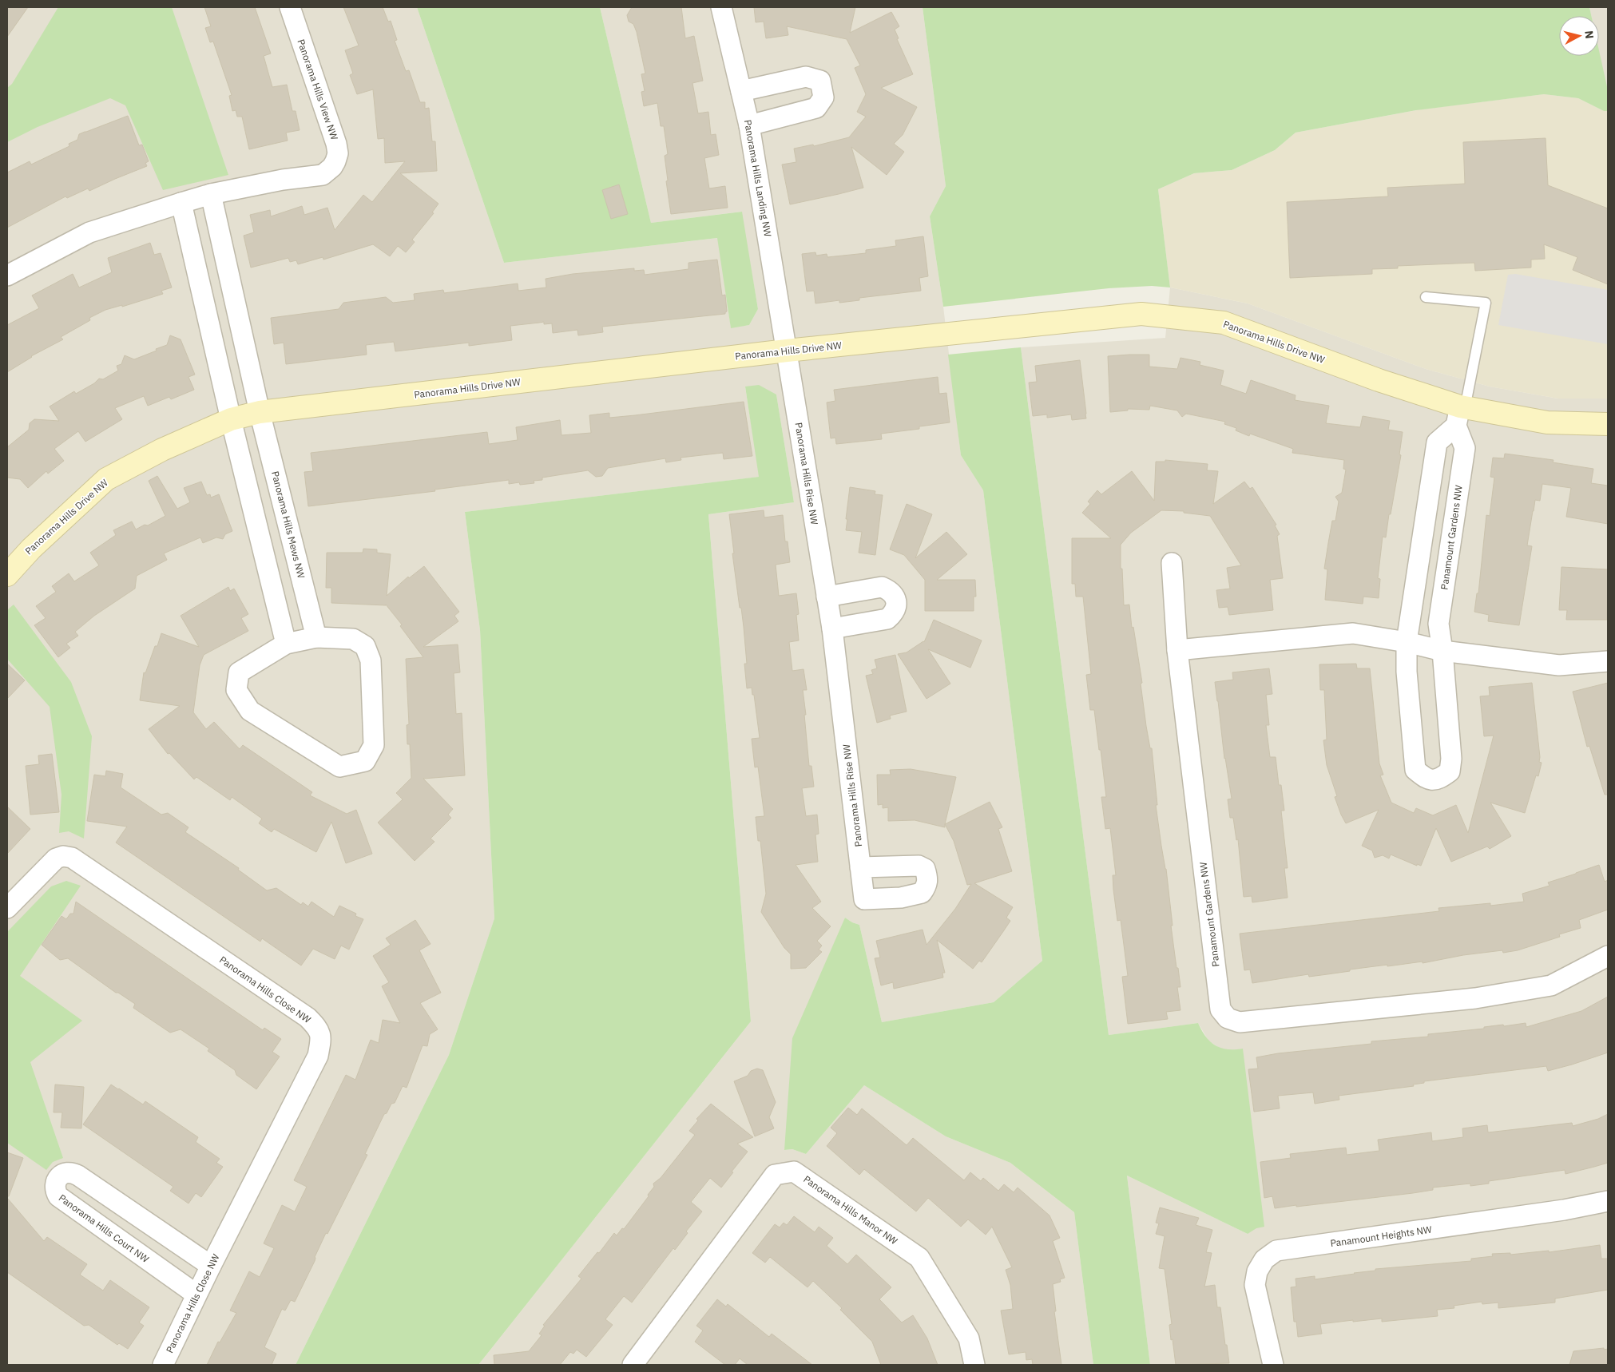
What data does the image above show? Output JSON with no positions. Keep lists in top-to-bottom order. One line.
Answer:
{"streets":{"street":["Panorama Hills View NW","Panorama Hills Landing NW","Panorama Hills Drive NW","Panorama Hills Rise NW","Panorama Hills Mews NW","Panamount Gardens NW","Panorama Hills Close NW","Panorama Hills Manor NW","Panorama Hills Court NW","Panamount Heights NW"]},"crossings":[["Panorama Hills Landing NW","Panorama Hills Drive NW"],["Panorama Hills Landing NW","Panorama Hills Rise NW"],["Panorama Hills Drive NW","Panorama Hills Rise NW"],["Panorama Hills Drive NW","Panorama Hills Mews NW"],["Panorama Hills Drive NW","Panamount Gardens NW"],["Panorama Hills Close NW","Panorama Hills Court NW"]],"north":"right"}
